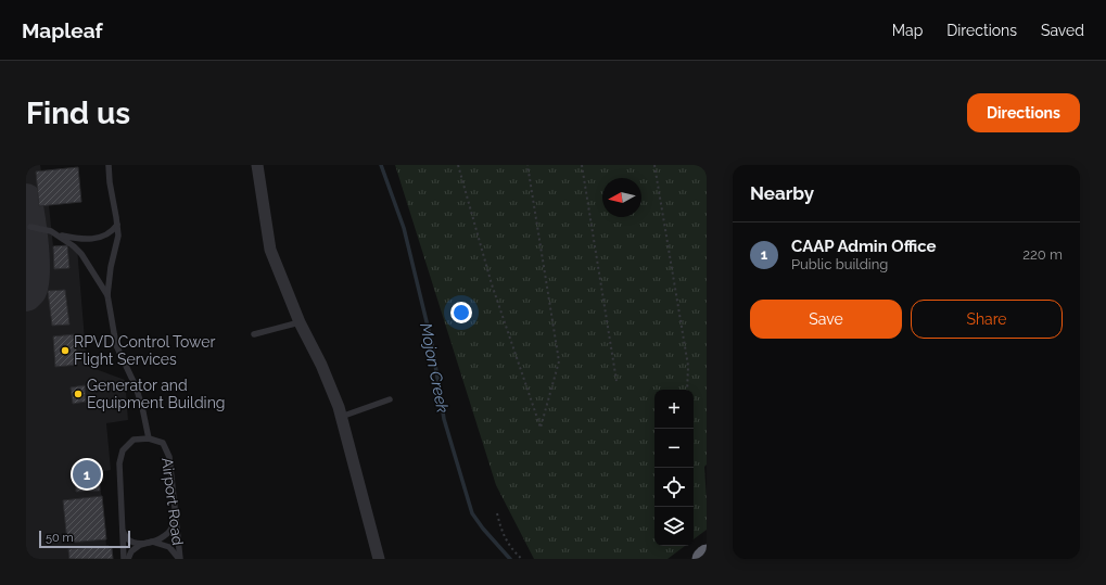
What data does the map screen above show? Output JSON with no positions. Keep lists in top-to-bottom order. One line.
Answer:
{"streets":{"lane":["Airport Road"]},"water":["Mojon Creek"],"places":["RPVD Control Tower Flight Services","Generator and Equipment Building"],"scale_bar":"50 m","north":"left","page":{"header":"Mapleaf","nav":["Map","Directions","Saved"],"buttons":["Directions",["Save","Share"]],"title":"Find us","heading":"Nearby","list":[{"mark":"1","name":"CAAP Admin Office","note":"Public building","value":"220 m"}],"map_buttons":["+","−"],"pins":"1","scale":"50 m"}}
